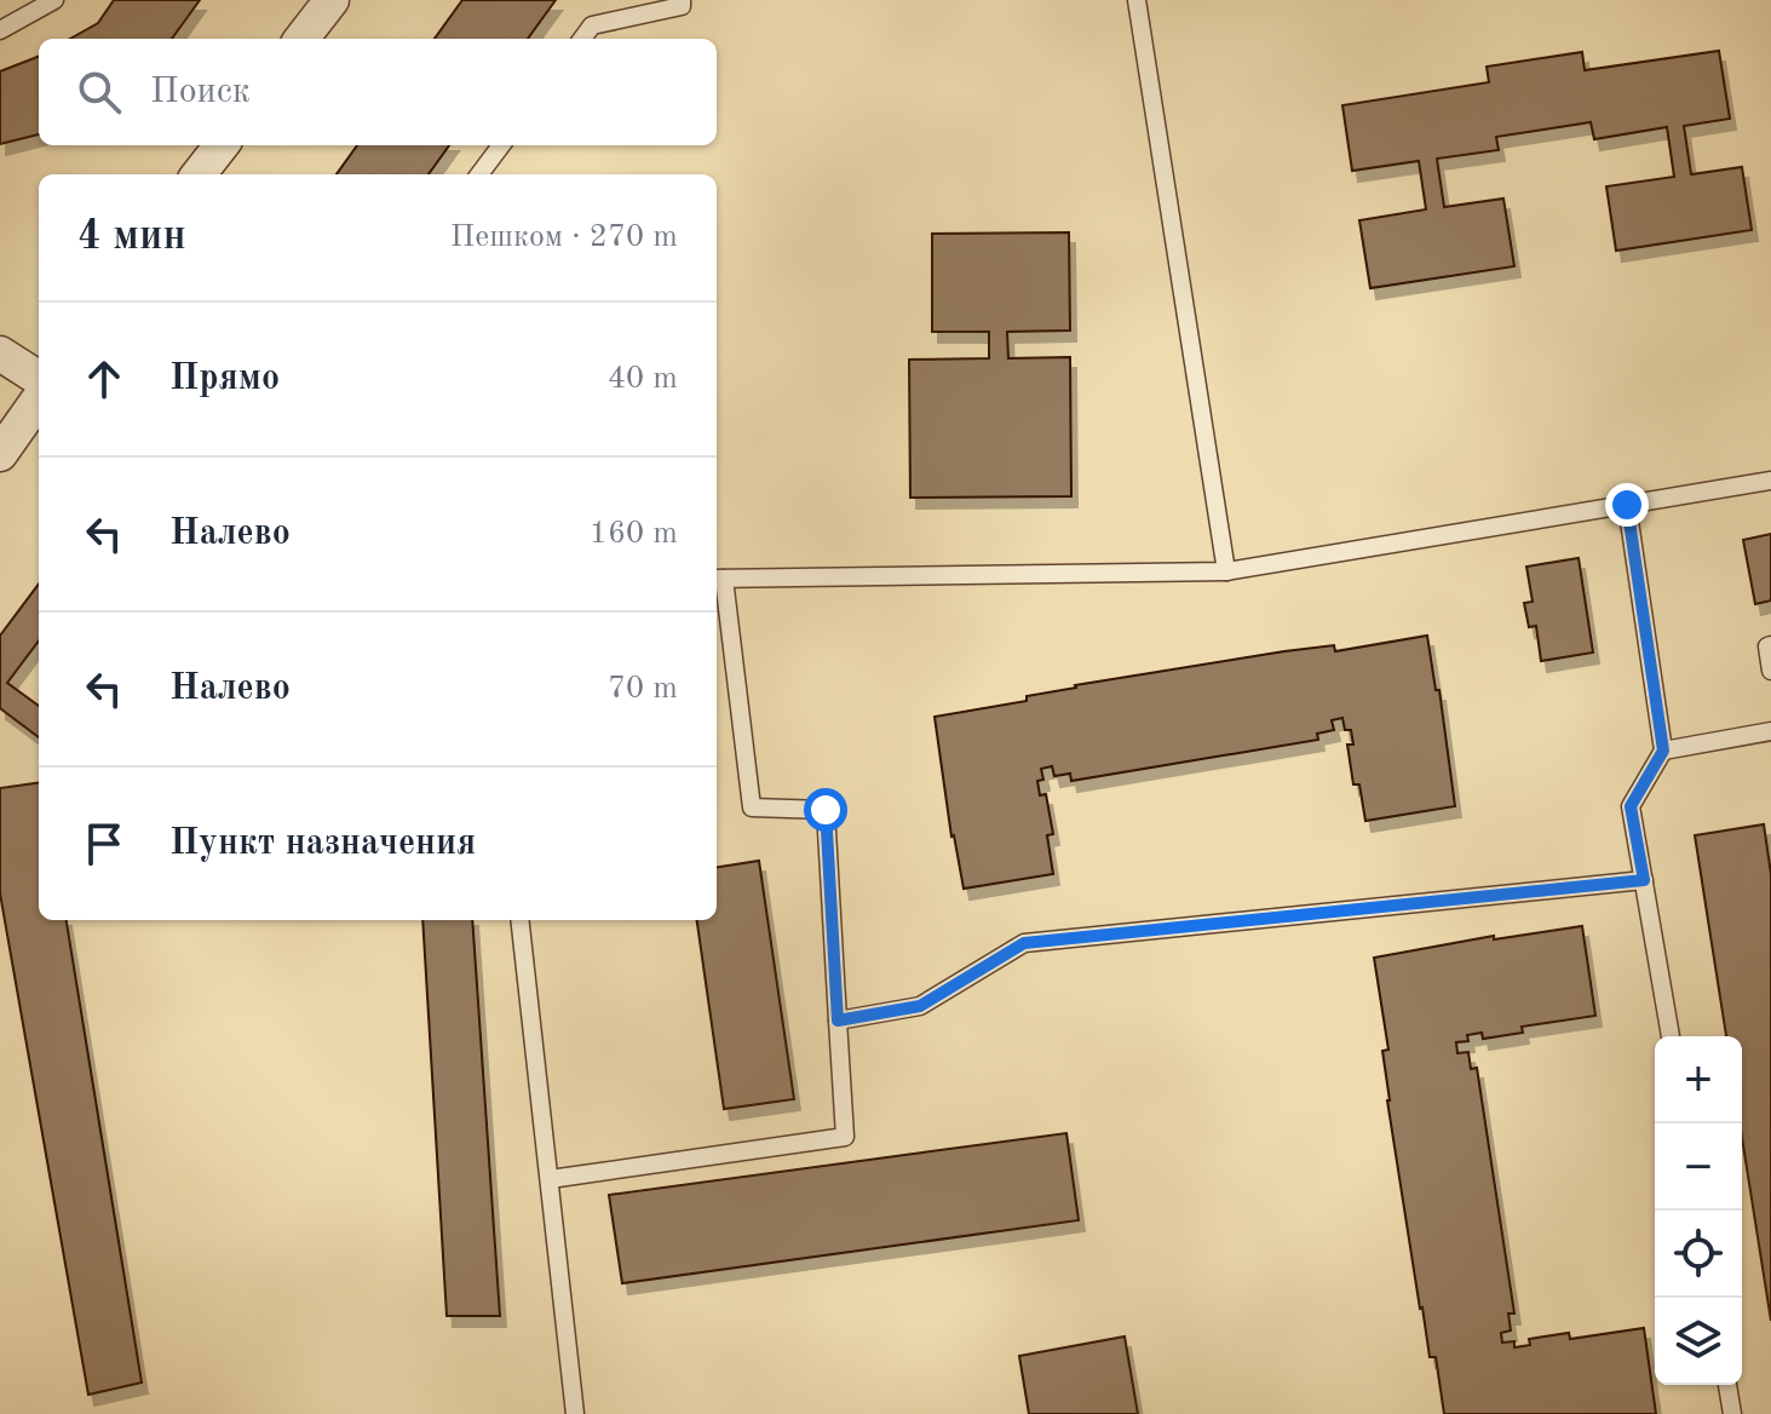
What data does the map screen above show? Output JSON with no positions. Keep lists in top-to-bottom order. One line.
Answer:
{"page":{"search":"Поиск","heading":["4 мин","Пешком · 270 m"],"list":[["Прямо","40 m"],["Налево","160 m"],["Налево","70 m"],"Пункт назначения"],"map_buttons":["+","−"]}}
